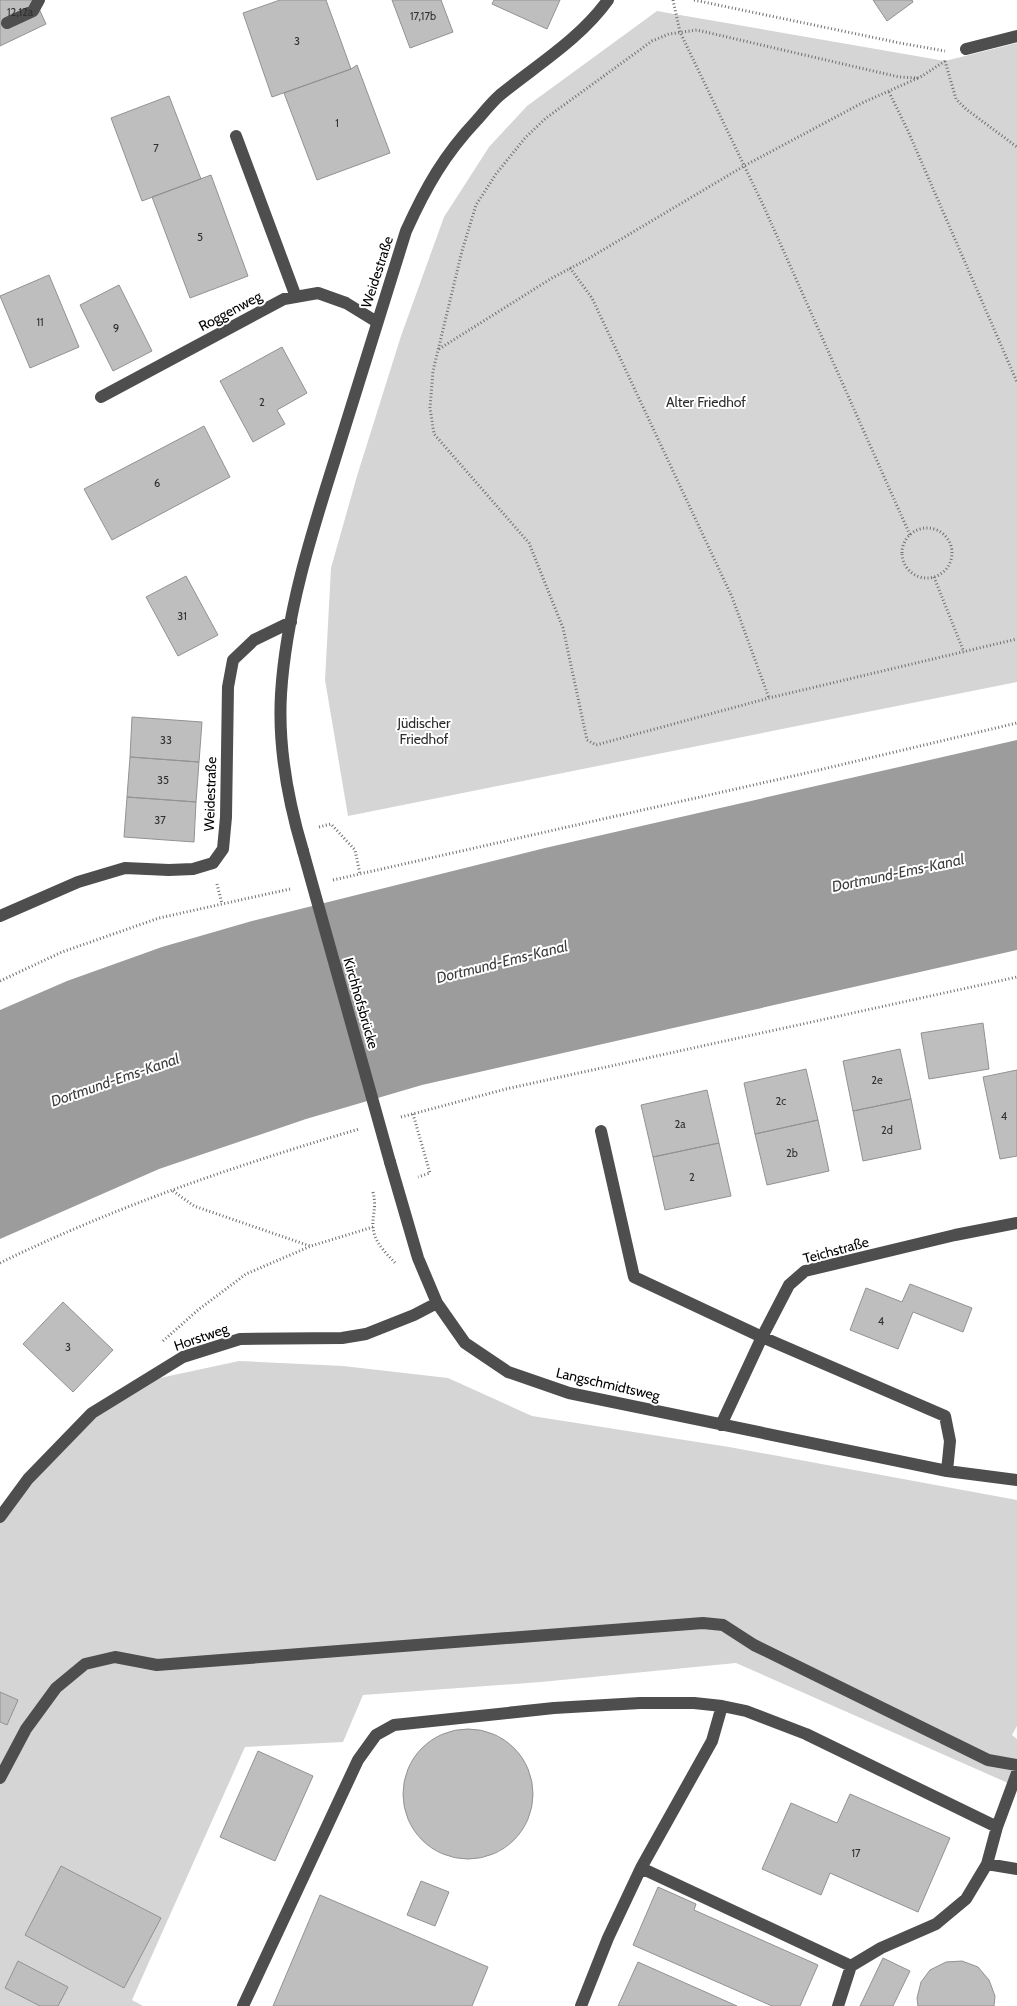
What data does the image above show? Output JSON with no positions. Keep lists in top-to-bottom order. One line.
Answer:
{"streets":{"street":["Weidestraße","Roggenweg","Kirchhofsbrücke","Teichstraße","Horstweg","Langschmidtsweg"]},"crossings":[["Weidestraße","Roggenweg"],["Weidestraße","Kirchhofsbrücke"],["Kirchhofsbrücke","Langschmidtsweg"],["Teichstraße","Langschmidtsweg"],["Horstweg","Langschmidtsweg"]],"water":["Dortmund-Ems-Kanal"],"parks":["Alter Friedhof","Jüdischer Friedhof"],"house_numbers":["12,12a","17,17b","3","1","7","5","11","9","2","6","31","33","35","37","2e","2c","4","2a","2d","2b","2","4","3","17"]}
